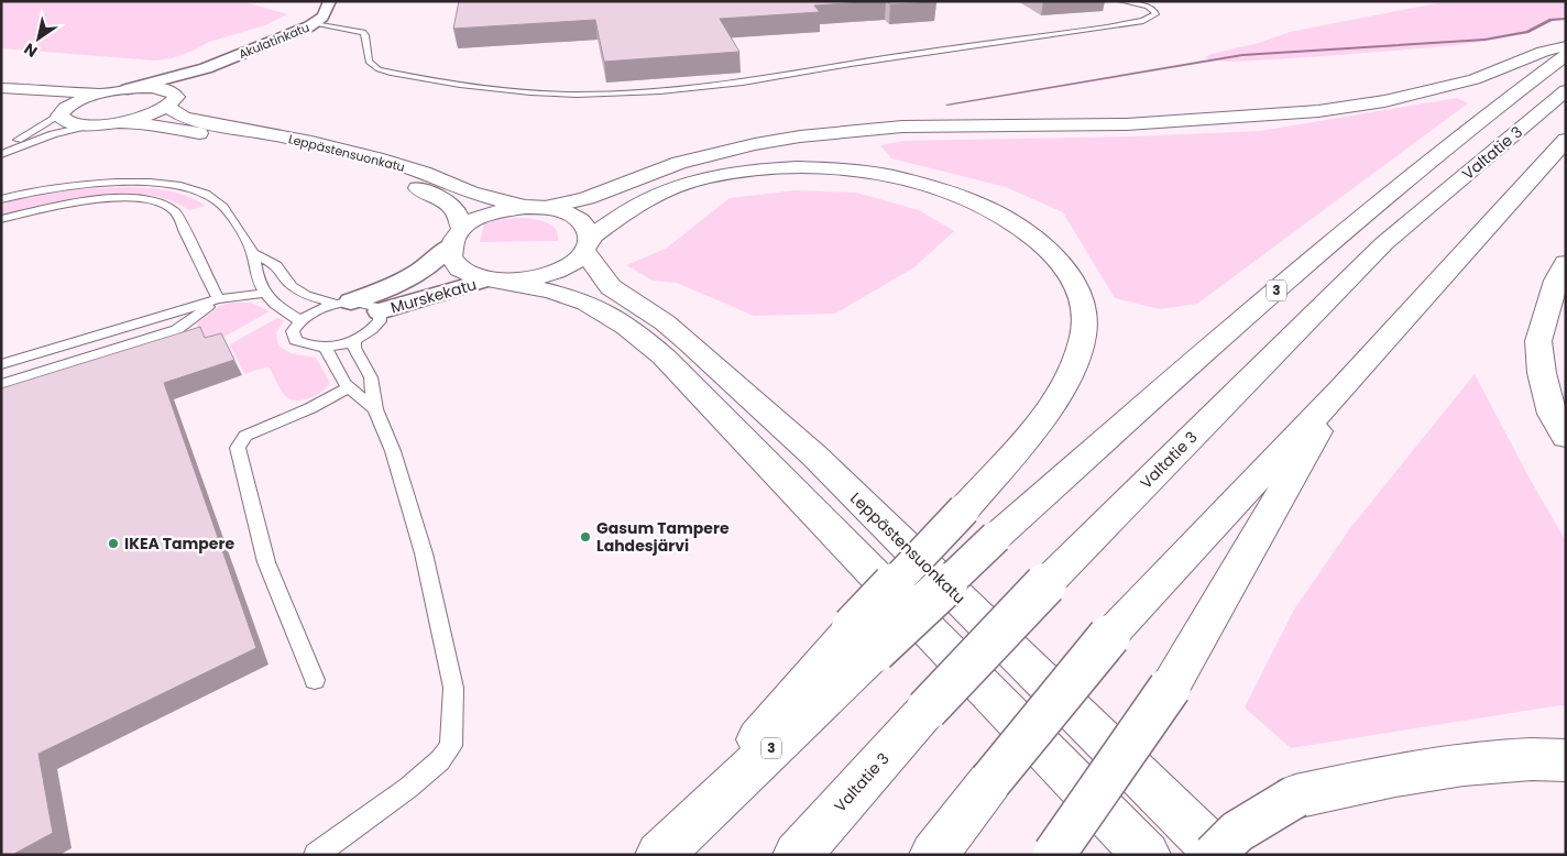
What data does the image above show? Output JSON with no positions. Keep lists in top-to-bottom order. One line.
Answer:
{"streets":{"main road":["Leppästensuonkatu","Valtatie 3","3"],"street":["Akulatinkatu","Murskekatu"]},"crossings":[["Akulatinkatu","Leppästensuonkatu"],["Leppästensuonkatu","Murskekatu"]],"places":["Gasum Tampere Lahdesjärvi","IKEA Tampere"],"north":"bottom left"}
